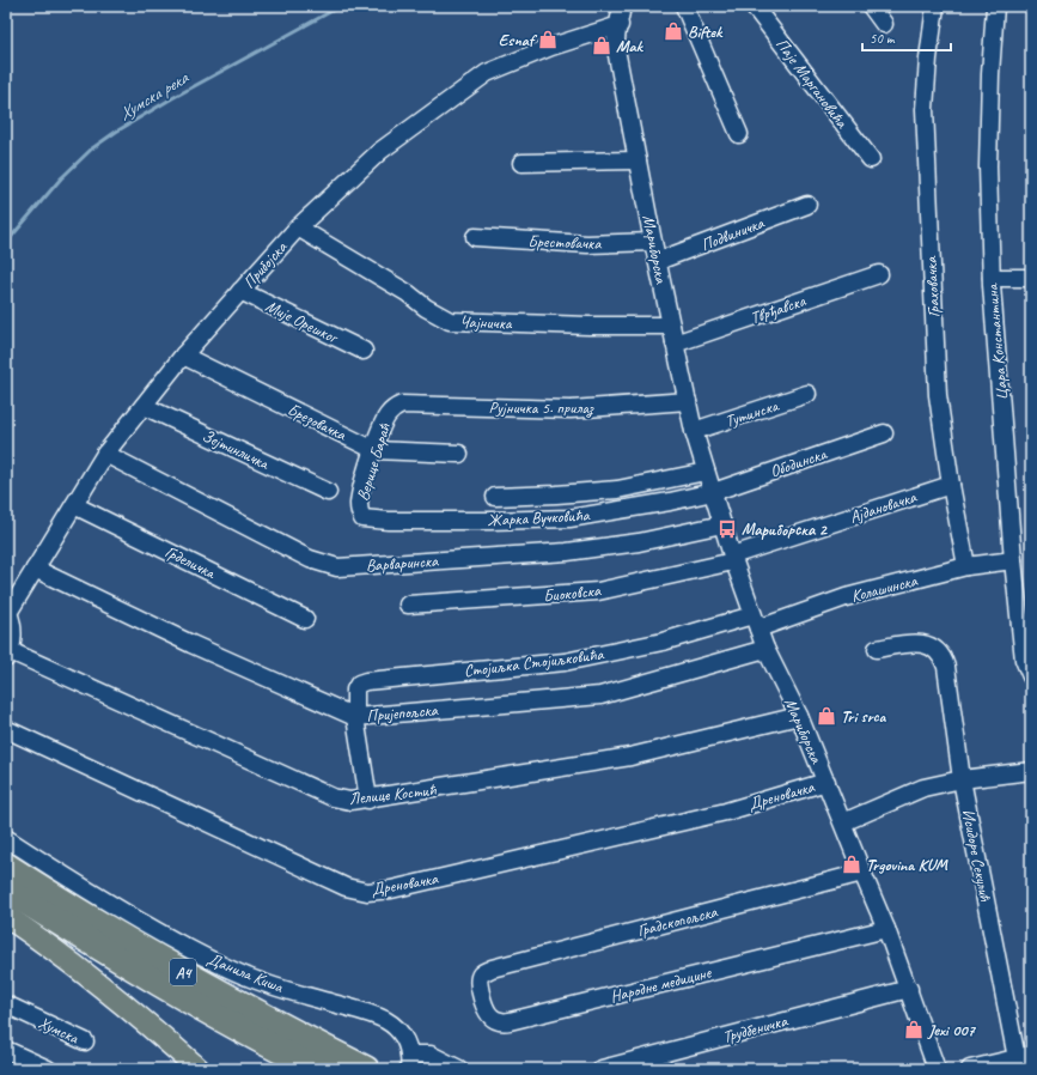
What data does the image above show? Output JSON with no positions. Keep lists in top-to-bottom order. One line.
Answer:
{"streets":{"highway":["A4"],"street":["Паје Маргановића","Подвиничка","Брестовачка","Мариборска","Прибојска","Граховачка","Тврђавска","Мије Орешког","Чајничка","Цара Константина","Рујничка 5. прилаз","Тутинска","Брезовачка","Зејтинличка","Верице Бараћ","Ободинска","Ајдановачка","Жарка Вучковића","Грделичка","Варваринска","Колашинска","Биоковска","Стојиљка Стојиљковића","Пријепољска","Лелице Костић","Дреновачка","Исидоре Секулић","Градскопољска","Данила Киша","Народне медицине","Трудбеничка","Хумска"]},"crossings":[["Подвиничка","Мариборска"],["Брестовачка","Мариборска"],["Мариборска","Прибојска"],["Мариборска","Тврђавска"],["Мариборска","Чајничка"],["Мариборска","Рујничка 5. прилаз"],["Мариборска","Тутинска"],["Мариборска","Ободинска"],["Мариборска","Ајдановачка"],["Мариборска","Жарка Вучковића"],["Мариборска","Варваринска"],["Мариборска","Колашинска"],["Мариборска","Биоковска"],["Мариборска","Стојиљка Стојиљковића"],["Мариборска","Пријепољска"],["Мариборска","Лелице Костић"],["Мариборска","Дреновачка"],["Мариборска","Градскопољска"],["Мариборска","Народне медицине"],["Мариборска","Трудбеничка"],["Прибојска","Мије Орешког"],["Прибојска","Чајничка"],["Прибојска","Брезовачка"],["Прибојска","Зејтинличка"],["Прибојска","Грделичка"],["Прибојска","Варваринска"],["Прибојска","Пријепољска"],["Прибојска","Лелице Костић"],["Граховачка","Ајдановачка"],["Граховачка","Колашинска"],["Цара Константина","Колашинска"],["Рујничка 5. прилаз","Верице Бараћ"],["Брезовачка","Верице Бараћ"],["Верице Бараћ","Жарка Вучковића"],["Ободинска","Жарка Вучковића"],["Ајдановачка","Биоковска"],["Колашинска","Стојиљка Стојиљковића"],["Стојиљка Стојиљковића","Пријепољска"],["Градскопољска","Народне медицине"]],"water":["Хумска река"],"places":{"shop":["Biftek","Esnaf","Mak","Tri srca","Trgovina KUM","Jexi 007"],"bus stop":["Мариборска 2"]},"scale_bar":"50 m"}
